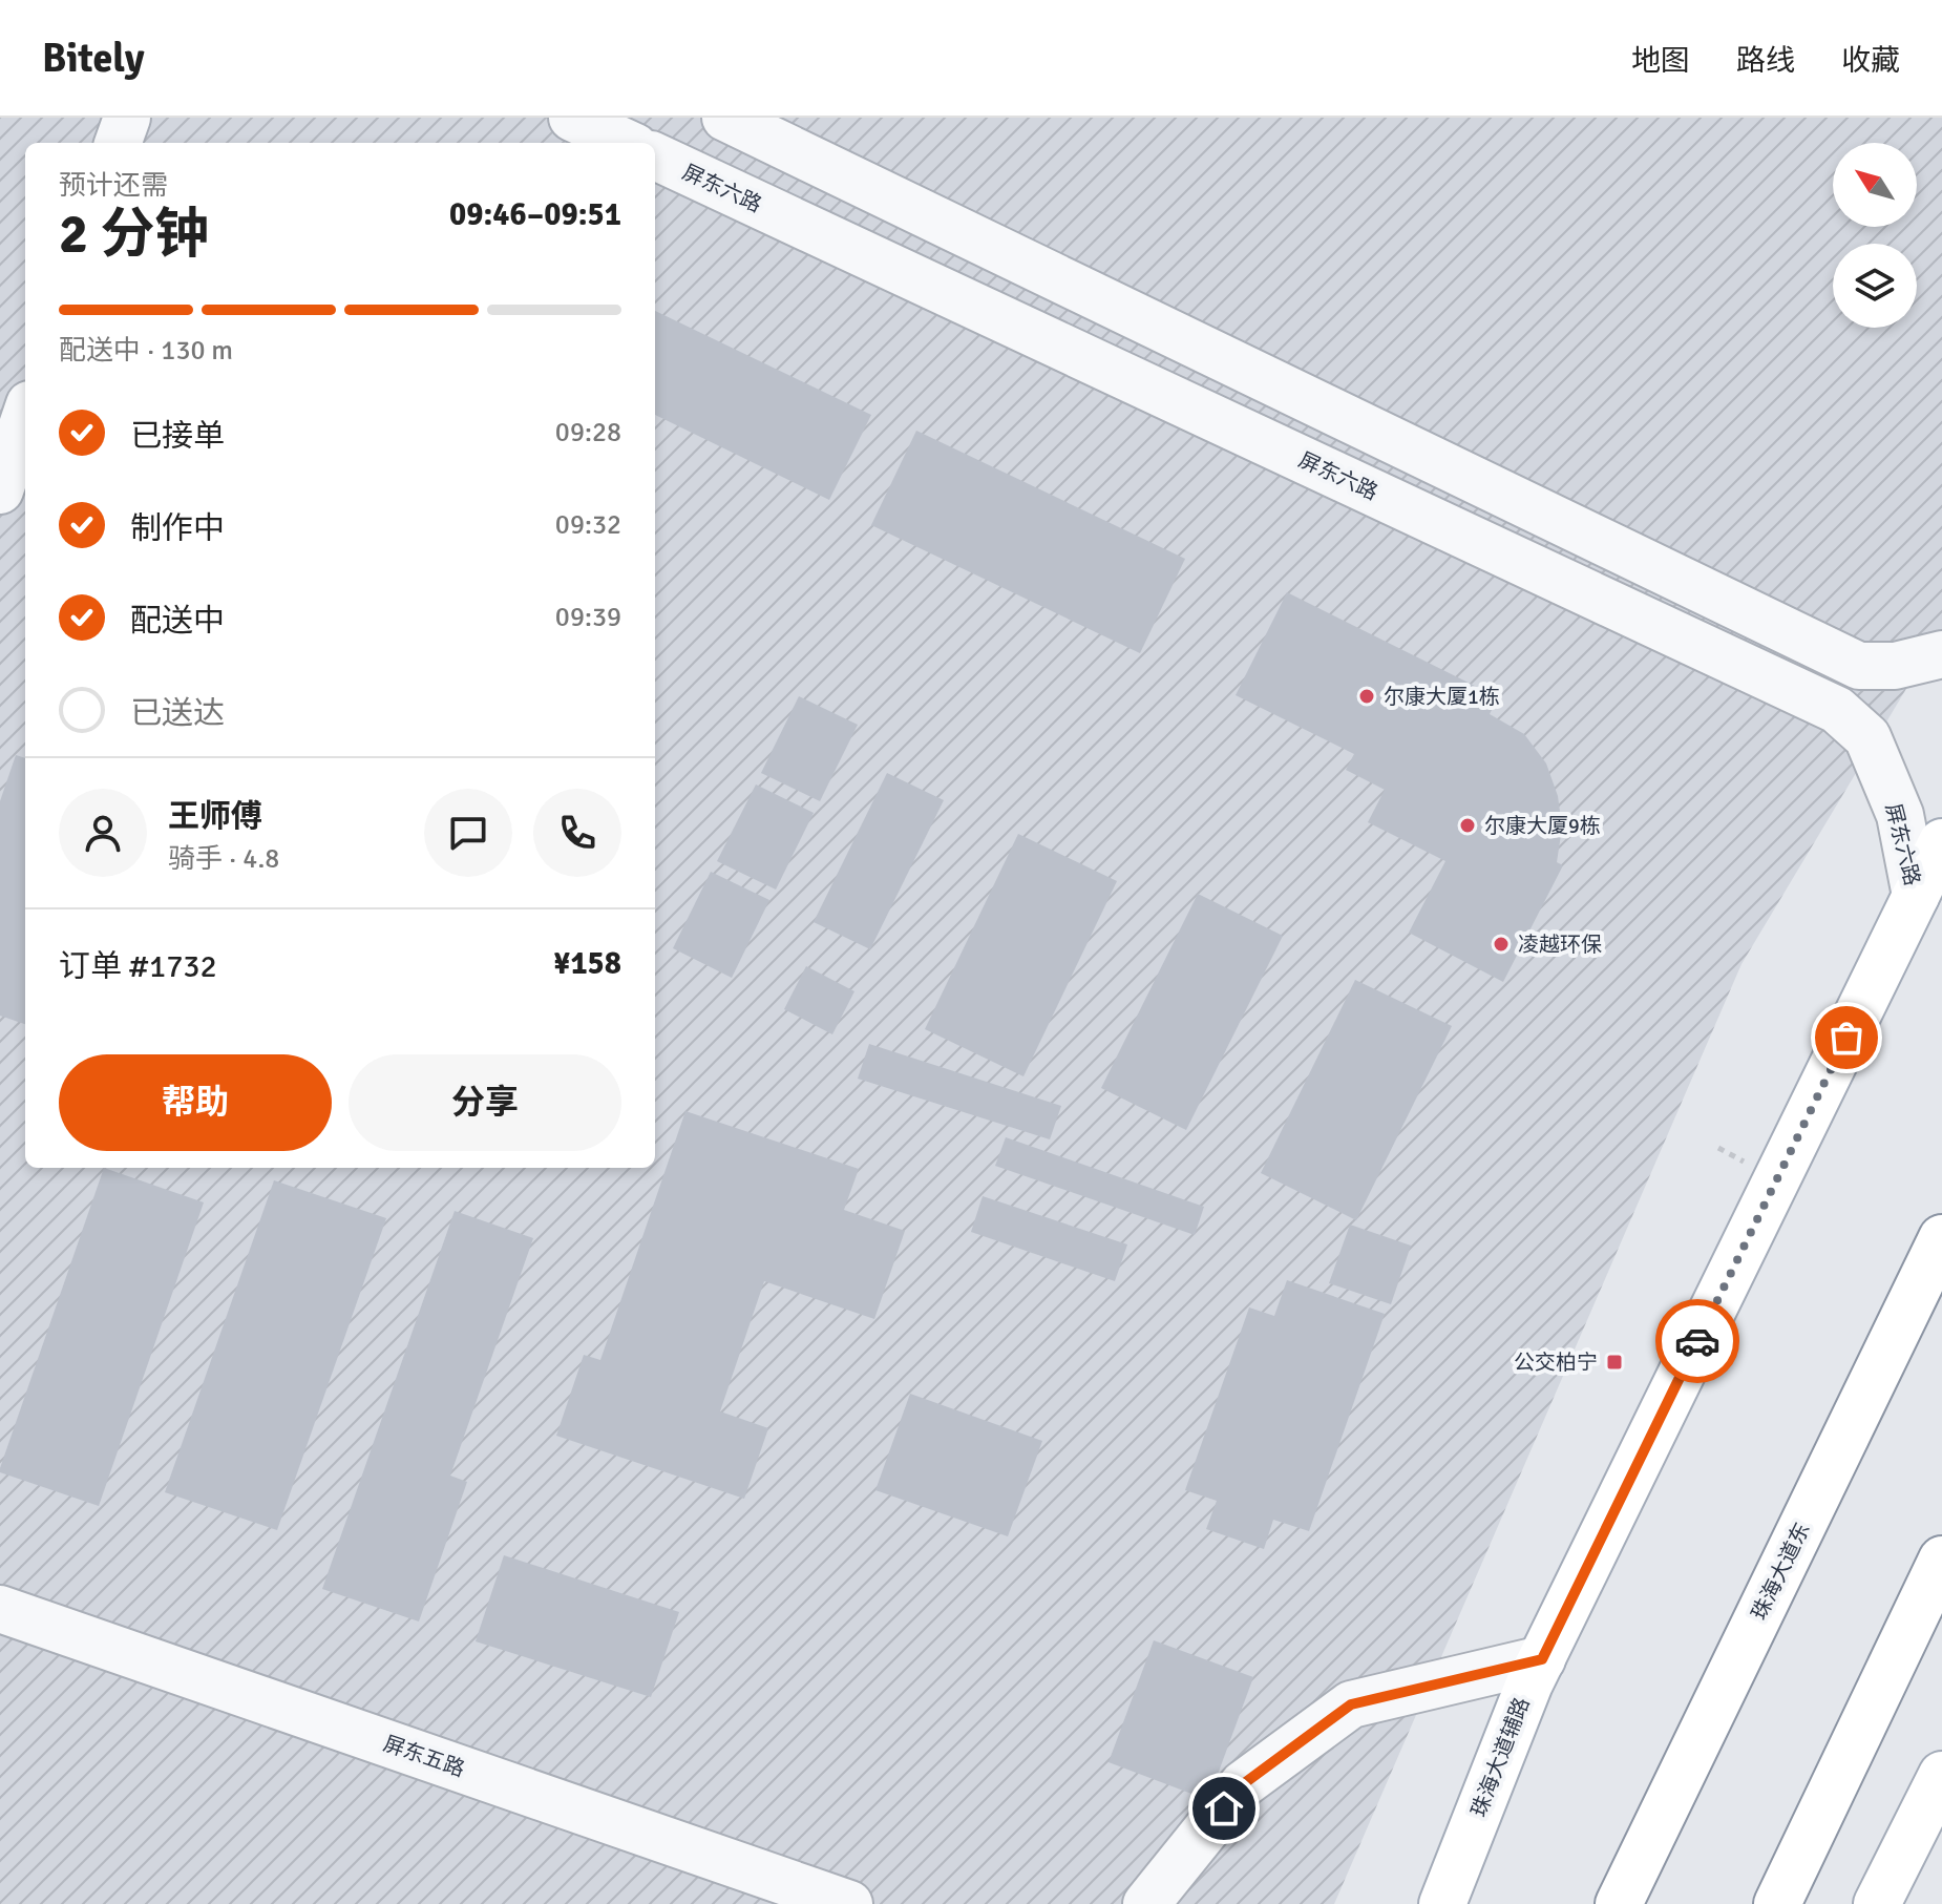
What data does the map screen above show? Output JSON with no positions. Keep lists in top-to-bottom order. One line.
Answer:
{"streets":{"main road":["珠海大道东","珠海大道辅路"],"street":["屏东六路","屏东五路"]},"crossings":[["屏东六路","珠海大道辅路"]],"places":{"other":["尔康大厦1栋","尔康大厦9栋","凌越环保"],"transit":["公交柏宁"]},"north":"top left","page":{"header":"Bitely","nav":["地图","路线","收藏"],"heading":["2 分钟","预计还需","09:46–09:51"],"panel":["王师傅","骑手 · 4.8","订单 #1732","¥158"],"bar":"配送中 · 130 m","list":[["已接单","09:28"],["制作中","09:32"],["配送中","09:39"],"已送达"],"buttons":["帮助","分享"]}}
